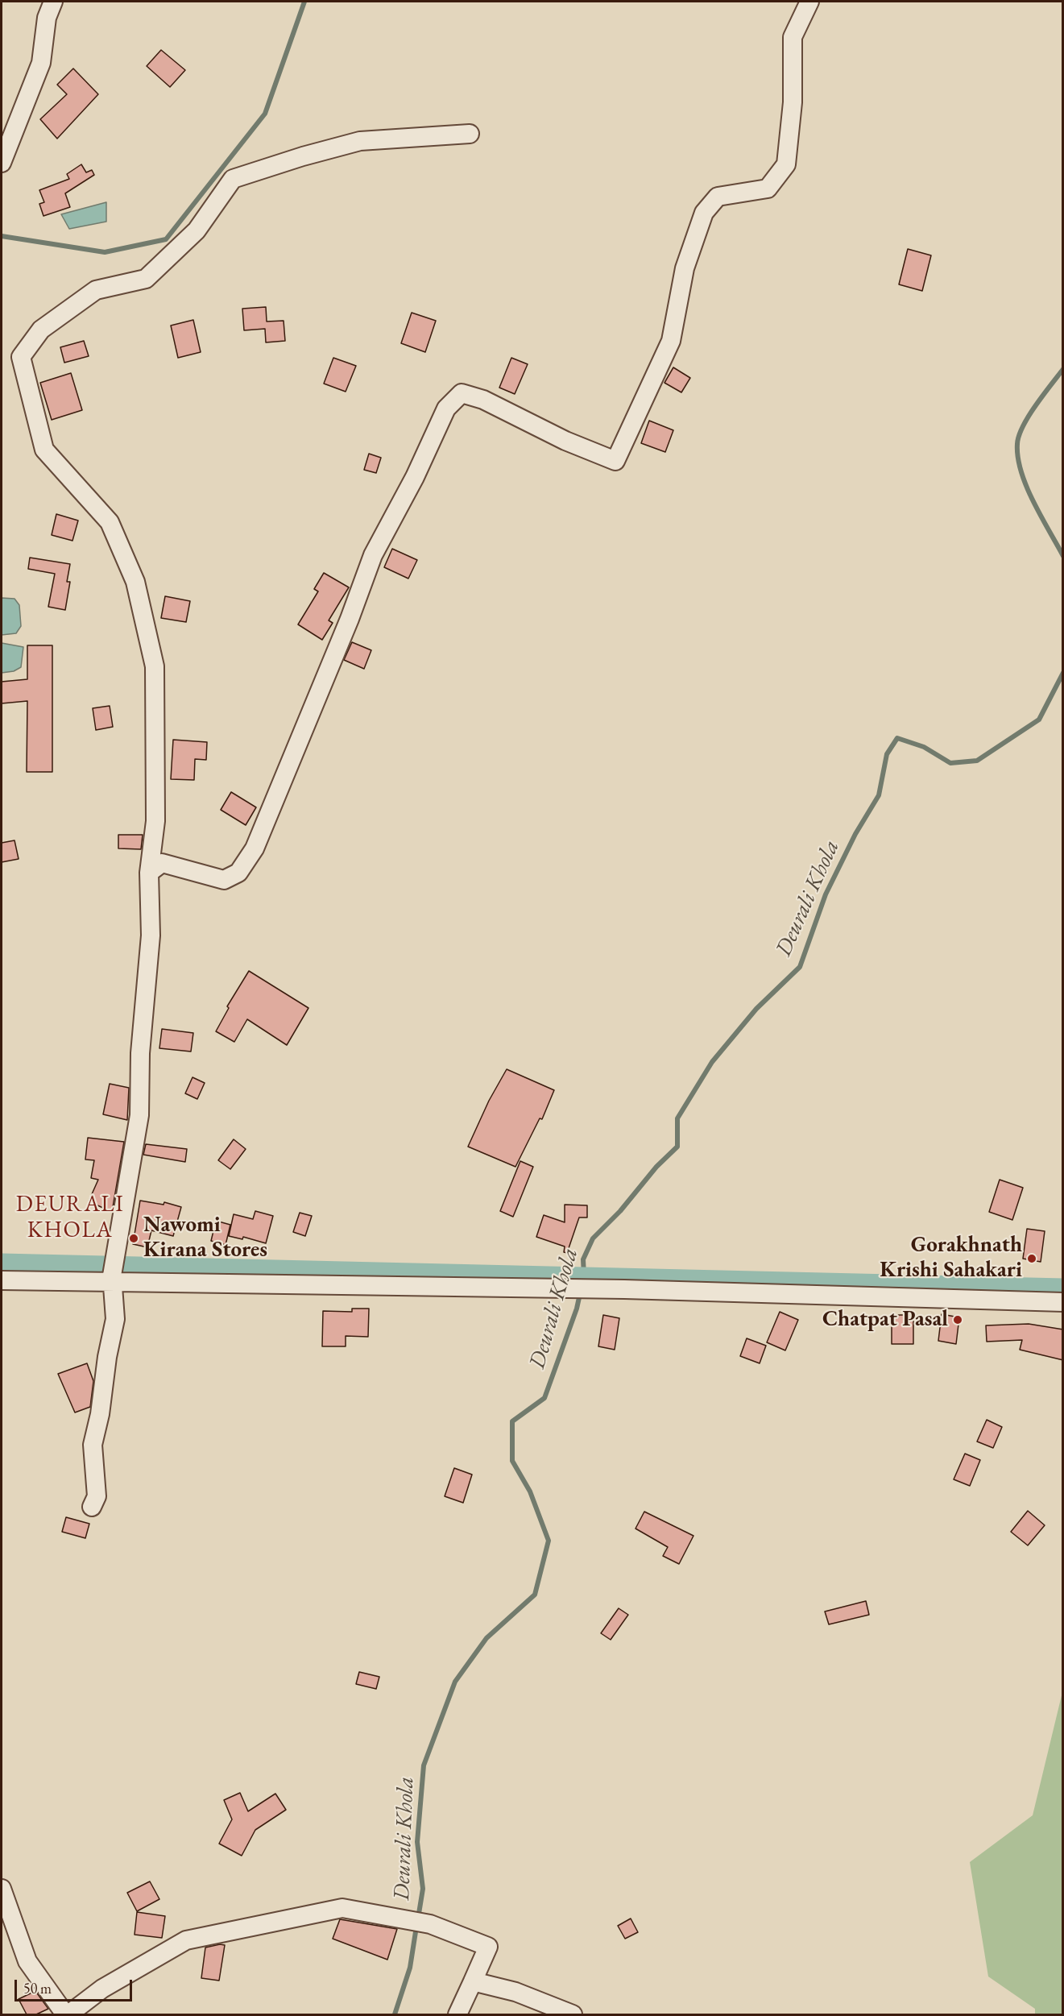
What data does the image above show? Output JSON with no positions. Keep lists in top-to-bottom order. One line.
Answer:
{"districts":["DEURALI KHOLA"],"water":["Deurali Khola"],"places":["Nawomi Kirana Stores","Gorakhnath Krishi Sahakari","Chatpat Pasal"],"scale_bar":"50 m"}
